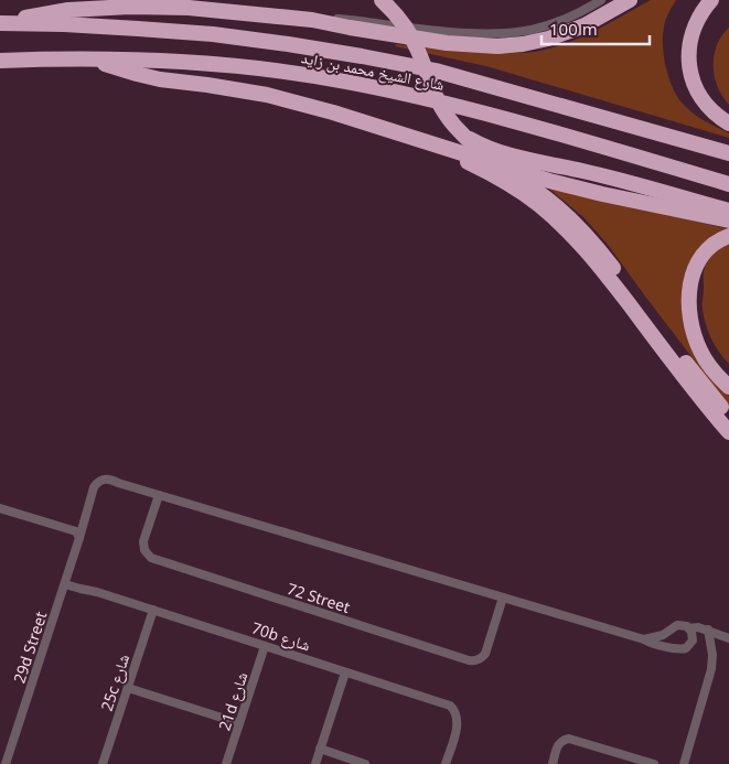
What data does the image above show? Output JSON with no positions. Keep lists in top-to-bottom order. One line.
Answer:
{"streets":{"highway":["شارع الشيخ محمد بن زايد"],"street":["72 Street","70b شارع","29d Street","25c شارع","21d شارع"]},"crossings":[["72 Street","29d Street"],["70b شارع","29d Street"],["70b شارع","25c شارع"],["70b شارع","21d شارع"]],"scale_bar":"100 m"}
